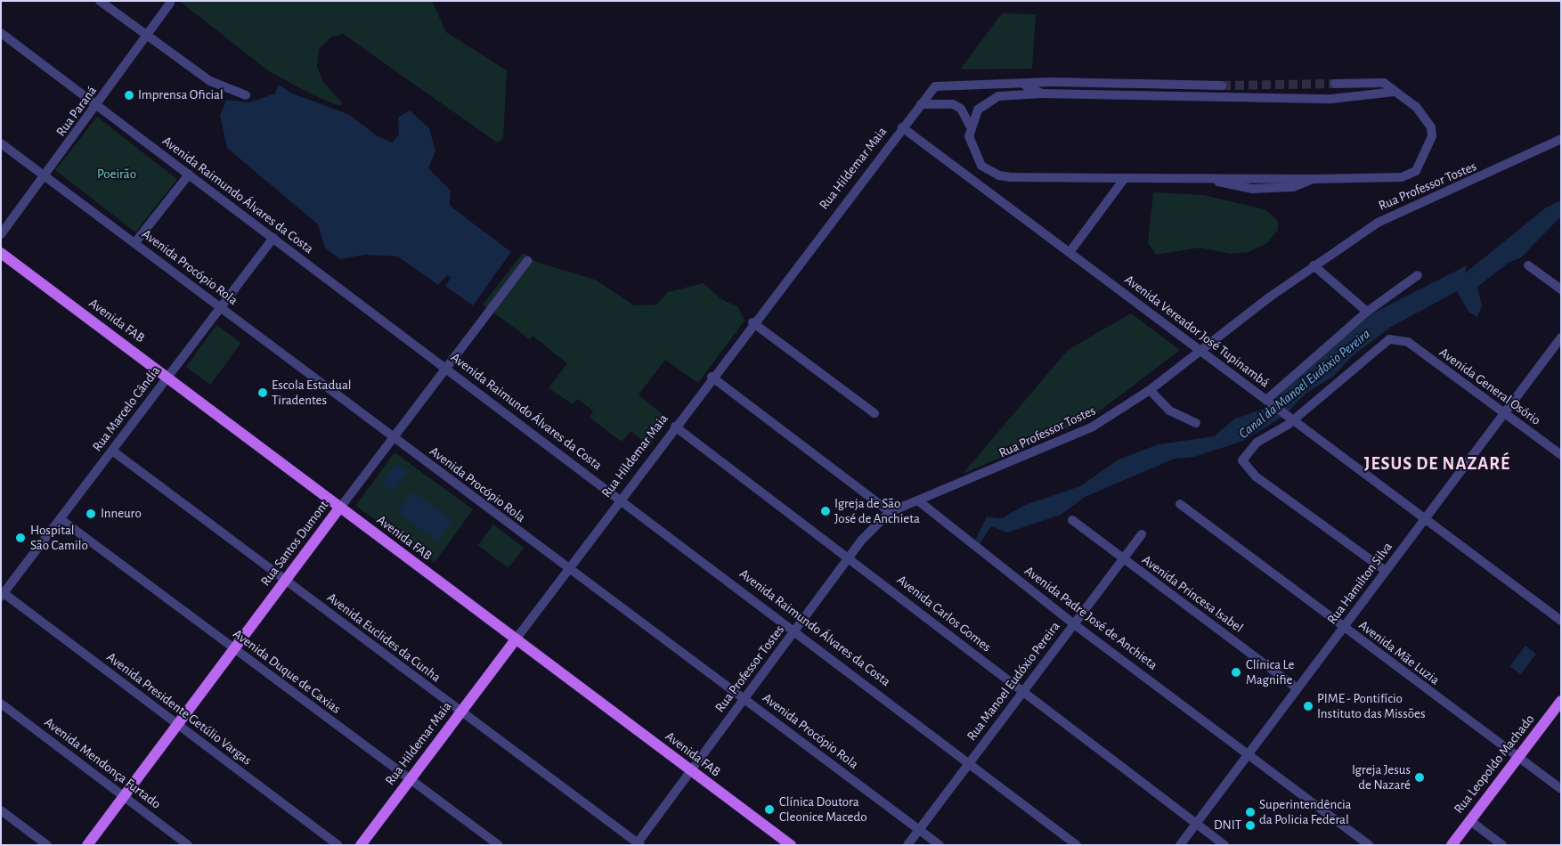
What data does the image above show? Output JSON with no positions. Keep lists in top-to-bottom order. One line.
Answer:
{"streets":{"main road":["Rua Hildemar Maia","Avenida FAB","Rua Santos Dumont","Rua Leopoldo Machado"],"street":["Rua Paraná","Rua Professor Tostes","Avenida Raimundo Álvares da Costa","Avenida Procópio Rola","Avenida Vereador José Tupinambá","Avenida General Osório","Rua Marcelo Cândia","Rua Hamilton Silva","Avenida Princesa Isabel","Avenida Carlos Gomes","Avenida Padre José de Anchieta","Avenida Euclides da Cunha","Avenida Mãe Luzia","Avenida Duque de Caxias","Rua Manoel Eudóxio Pereira","Avenida Presidente Getúlio Vargas","Avenida Mendonça Furtado"]},"crossings":[["Rua Paraná","Avenida Raimundo Álvares da Costa"],["Rua Paraná","Avenida Procópio Rola"],["Rua Hildemar Maia","Avenida Raimundo Álvares da Costa"],["Rua Hildemar Maia","Avenida Procópio Rola"],["Rua Hildemar Maia","Avenida FAB"],["Rua Hildemar Maia","Avenida Vereador José Tupinambá"],["Rua Hildemar Maia","Avenida Carlos Gomes"],["Rua Hildemar Maia","Avenida Euclides da Cunha"],["Rua Hildemar Maia","Avenida Duque de Caxias"],["Rua Professor Tostes","Avenida Raimundo Álvares da Costa"],["Rua Professor Tostes","Avenida Procópio Rola"],["Rua Professor Tostes","Avenida FAB"],["Rua Professor Tostes","Avenida Vereador José Tupinambá"],["Rua Professor Tostes","Avenida Carlos Gomes"],["Rua Professor Tostes","Avenida Padre José de Anchieta"],["Rua Professor Tostes","Avenida Euclides da Cunha"],["Avenida Raimundo Álvares da Costa","Rua Marcelo Cândia"],["Avenida Raimundo Álvares da Costa","Rua Santos Dumont"],["Avenida Raimundo Álvares da Costa","Rua Manoel Eudóxio Pereira"],["Avenida Procópio Rola","Rua Marcelo Cândia"],["Avenida Procópio Rola","Rua Santos Dumont"],["Avenida Procópio Rola","Rua Manoel Eudóxio Pereira"],["Avenida FAB","Rua Marcelo Cândia"],["Avenida FAB","Rua Santos Dumont"],["Avenida Vereador José Tupinambá","Avenida General Osório"],["Avenida Vereador José Tupinambá","Rua Hamilton Silva"],["Avenida General Osório","Rua Hamilton Silva"],["Rua Marcelo Cândia","Avenida Euclides da Cunha"],["Rua Marcelo Cândia","Avenida Duque de Caxias"],["Rua Marcelo Cândia","Avenida Presidente Getúlio Vargas"],["Rua Santos Dumont","Avenida Euclides da Cunha"],["Rua Santos Dumont","Avenida Duque de Caxias"],["Rua Santos Dumont","Avenida Presidente Getúlio Vargas"],["Rua Santos Dumont","Avenida Mendonça Furtado"],["Rua Hamilton Silva","Avenida Princesa Isabel"],["Rua Hamilton Silva","Avenida Carlos Gomes"],["Rua Hamilton Silva","Avenida Padre José de Anchieta"],["Rua Hamilton Silva","Avenida Mãe Luzia"],["Avenida Princesa Isabel","Rua Manoel Eudóxio Pereira"],["Avenida Carlos Gomes","Rua Manoel Eudóxio Pereira"],["Avenida Padre José de Anchieta","Rua Manoel Eudóxio Pereira"],["Avenida Mãe Luzia","Rua Leopoldo Machado"]],"districts":["JESUS DE NAZARÉ"],"water":["Canal da Manoel Eudóxio Pereira"],"parks":["Poeirão"],"places":["Imprensa Oficial","Escola Estadual Tiradentes","Igreja de São José de Anchieta","Inneuro","Hospital São Camilo","Clínica Le Magnifie","PIME - Pontifício Instituto das Missões","Igreja Jesus de Nazaré","Clínica Doutora Cleonice Macedo","Superintendência da Policia Federal","DNIT"]}
